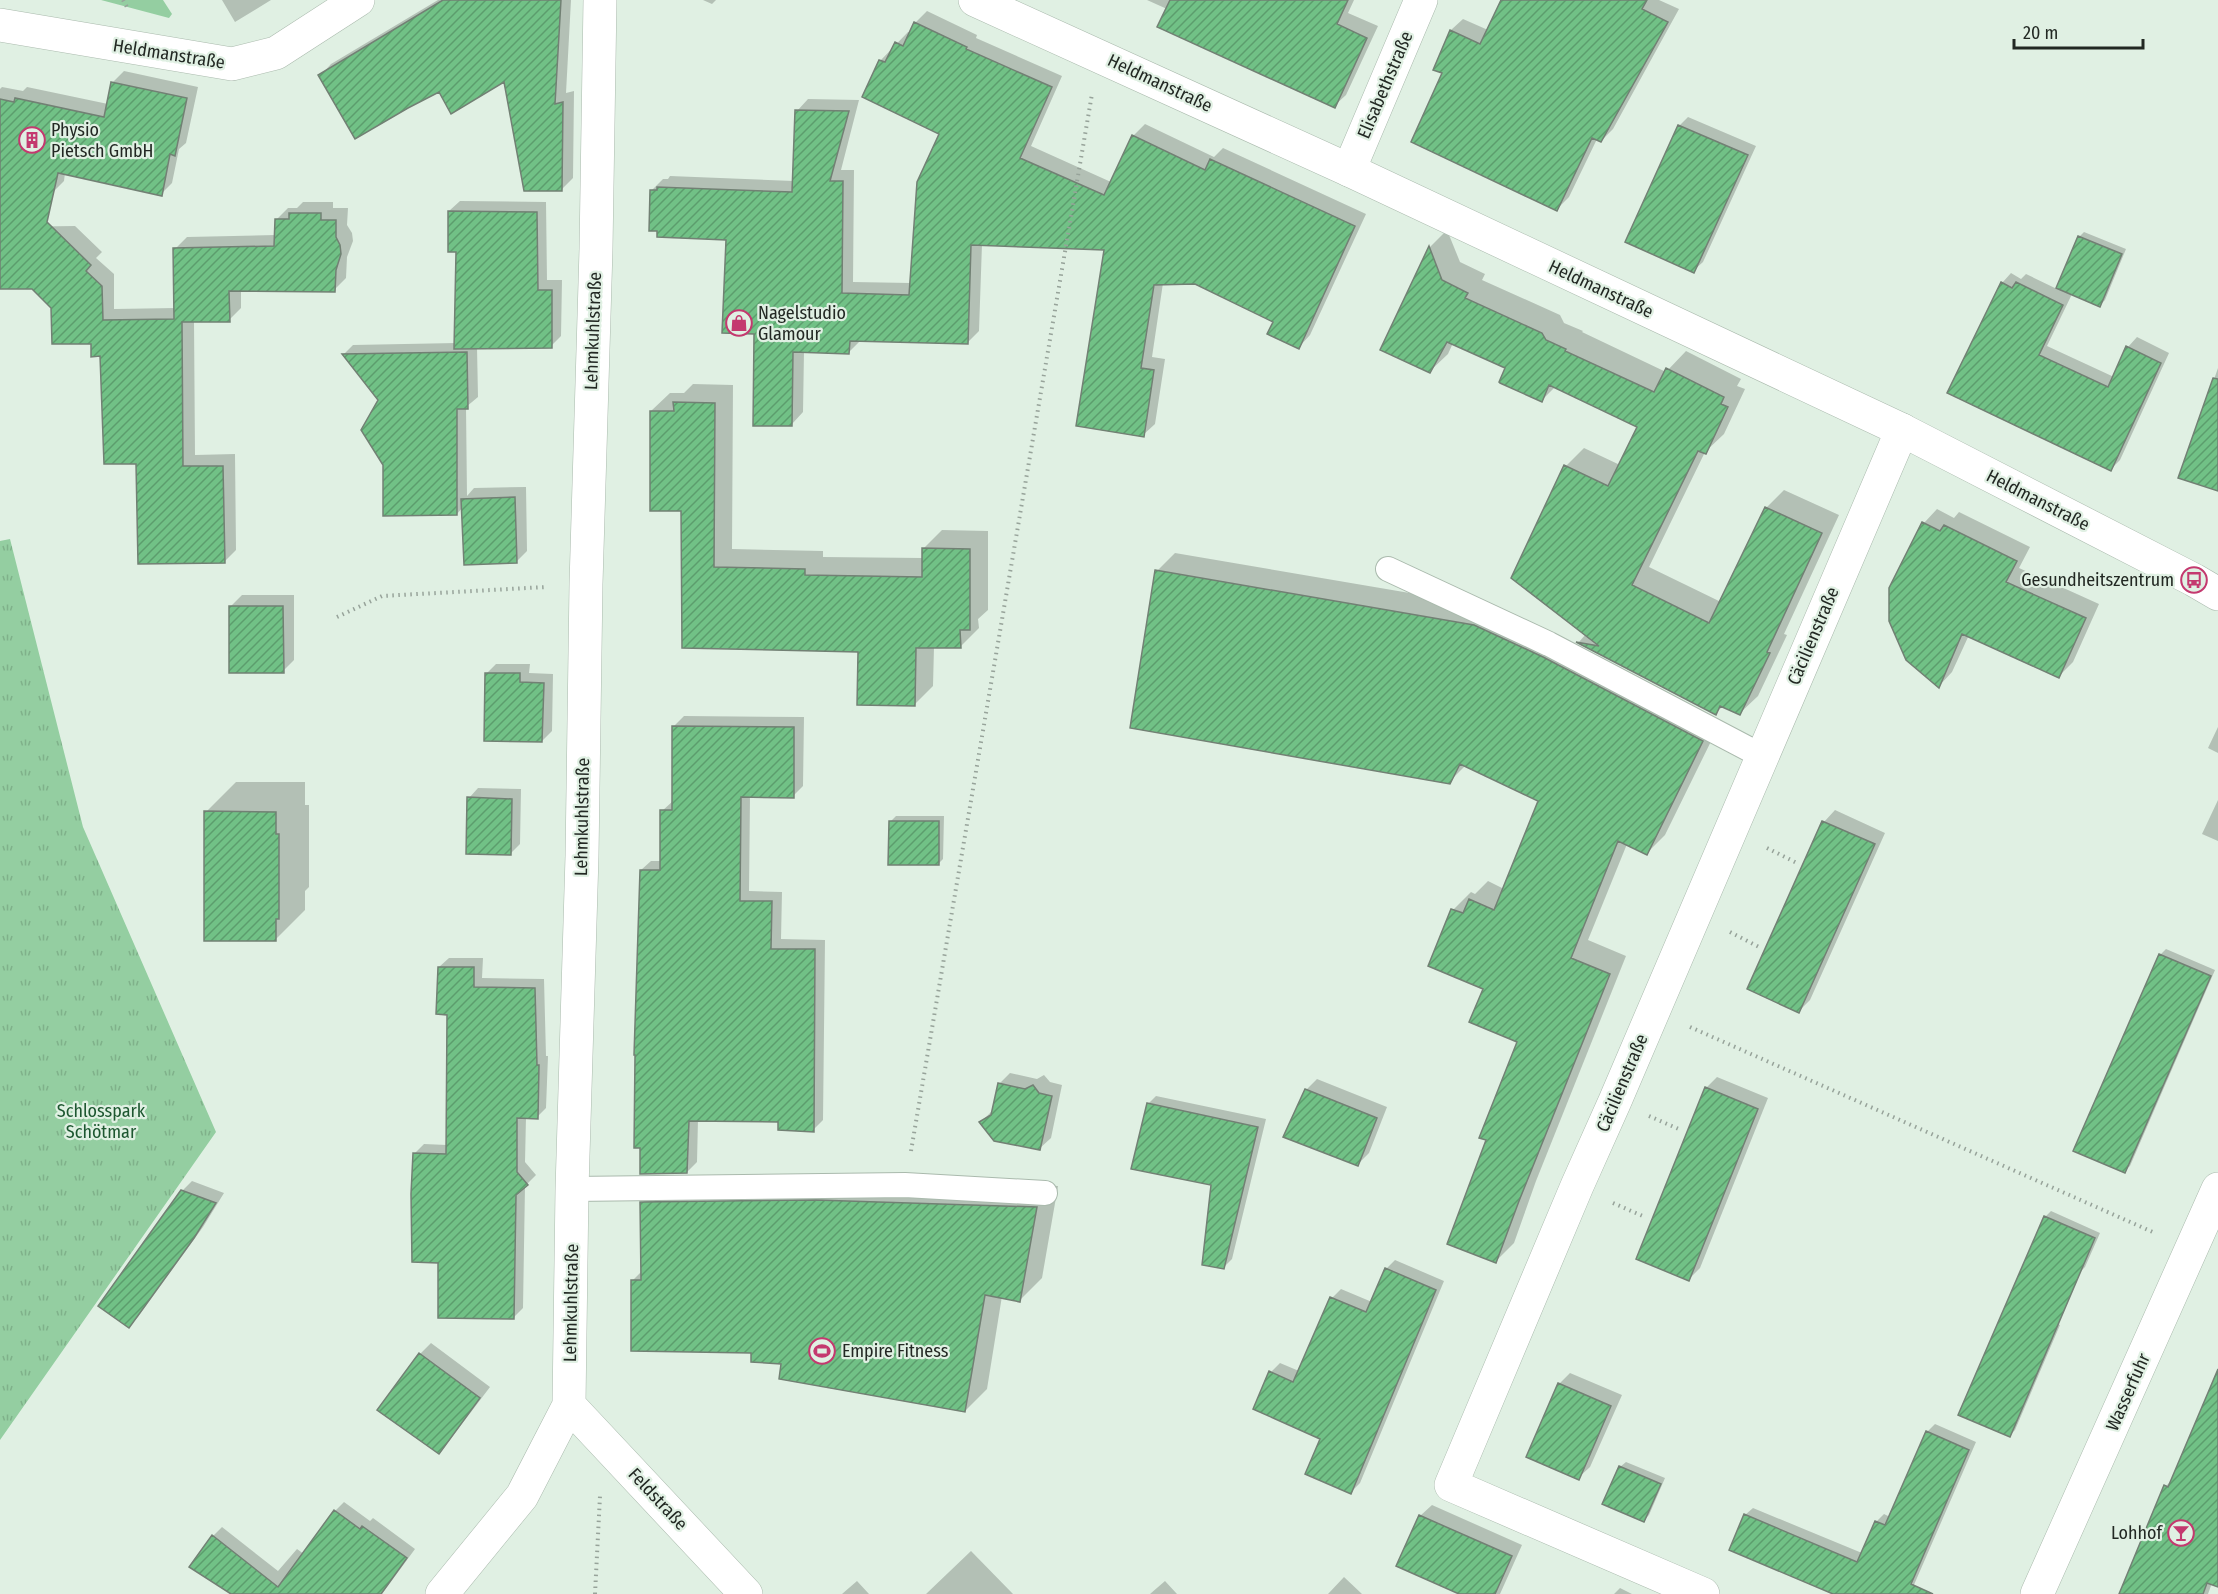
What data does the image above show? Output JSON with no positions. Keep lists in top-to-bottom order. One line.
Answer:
{"streets":{"street":["Heldmanstraße","Elisabethstraße","Lehmkuhlstraße","Cäcilienstraße","Wasserfuhr","Feldstraße"]},"crossings":[["Heldmanstraße","Elisabethstraße"],["Heldmanstraße","Cäcilienstraße"],["Lehmkuhlstraße","Feldstraße"]],"parks":["Schlosspark Schötmar"],"places":{"building":["Physio Pietsch GmbH"],"shop":["Nagelstudio Glamour"],"bus stop":["Gesundheitszentrum"],"sports":["Empire Fitness"],"bar":["Lohhof"]},"scale_bar":"20 m"}
